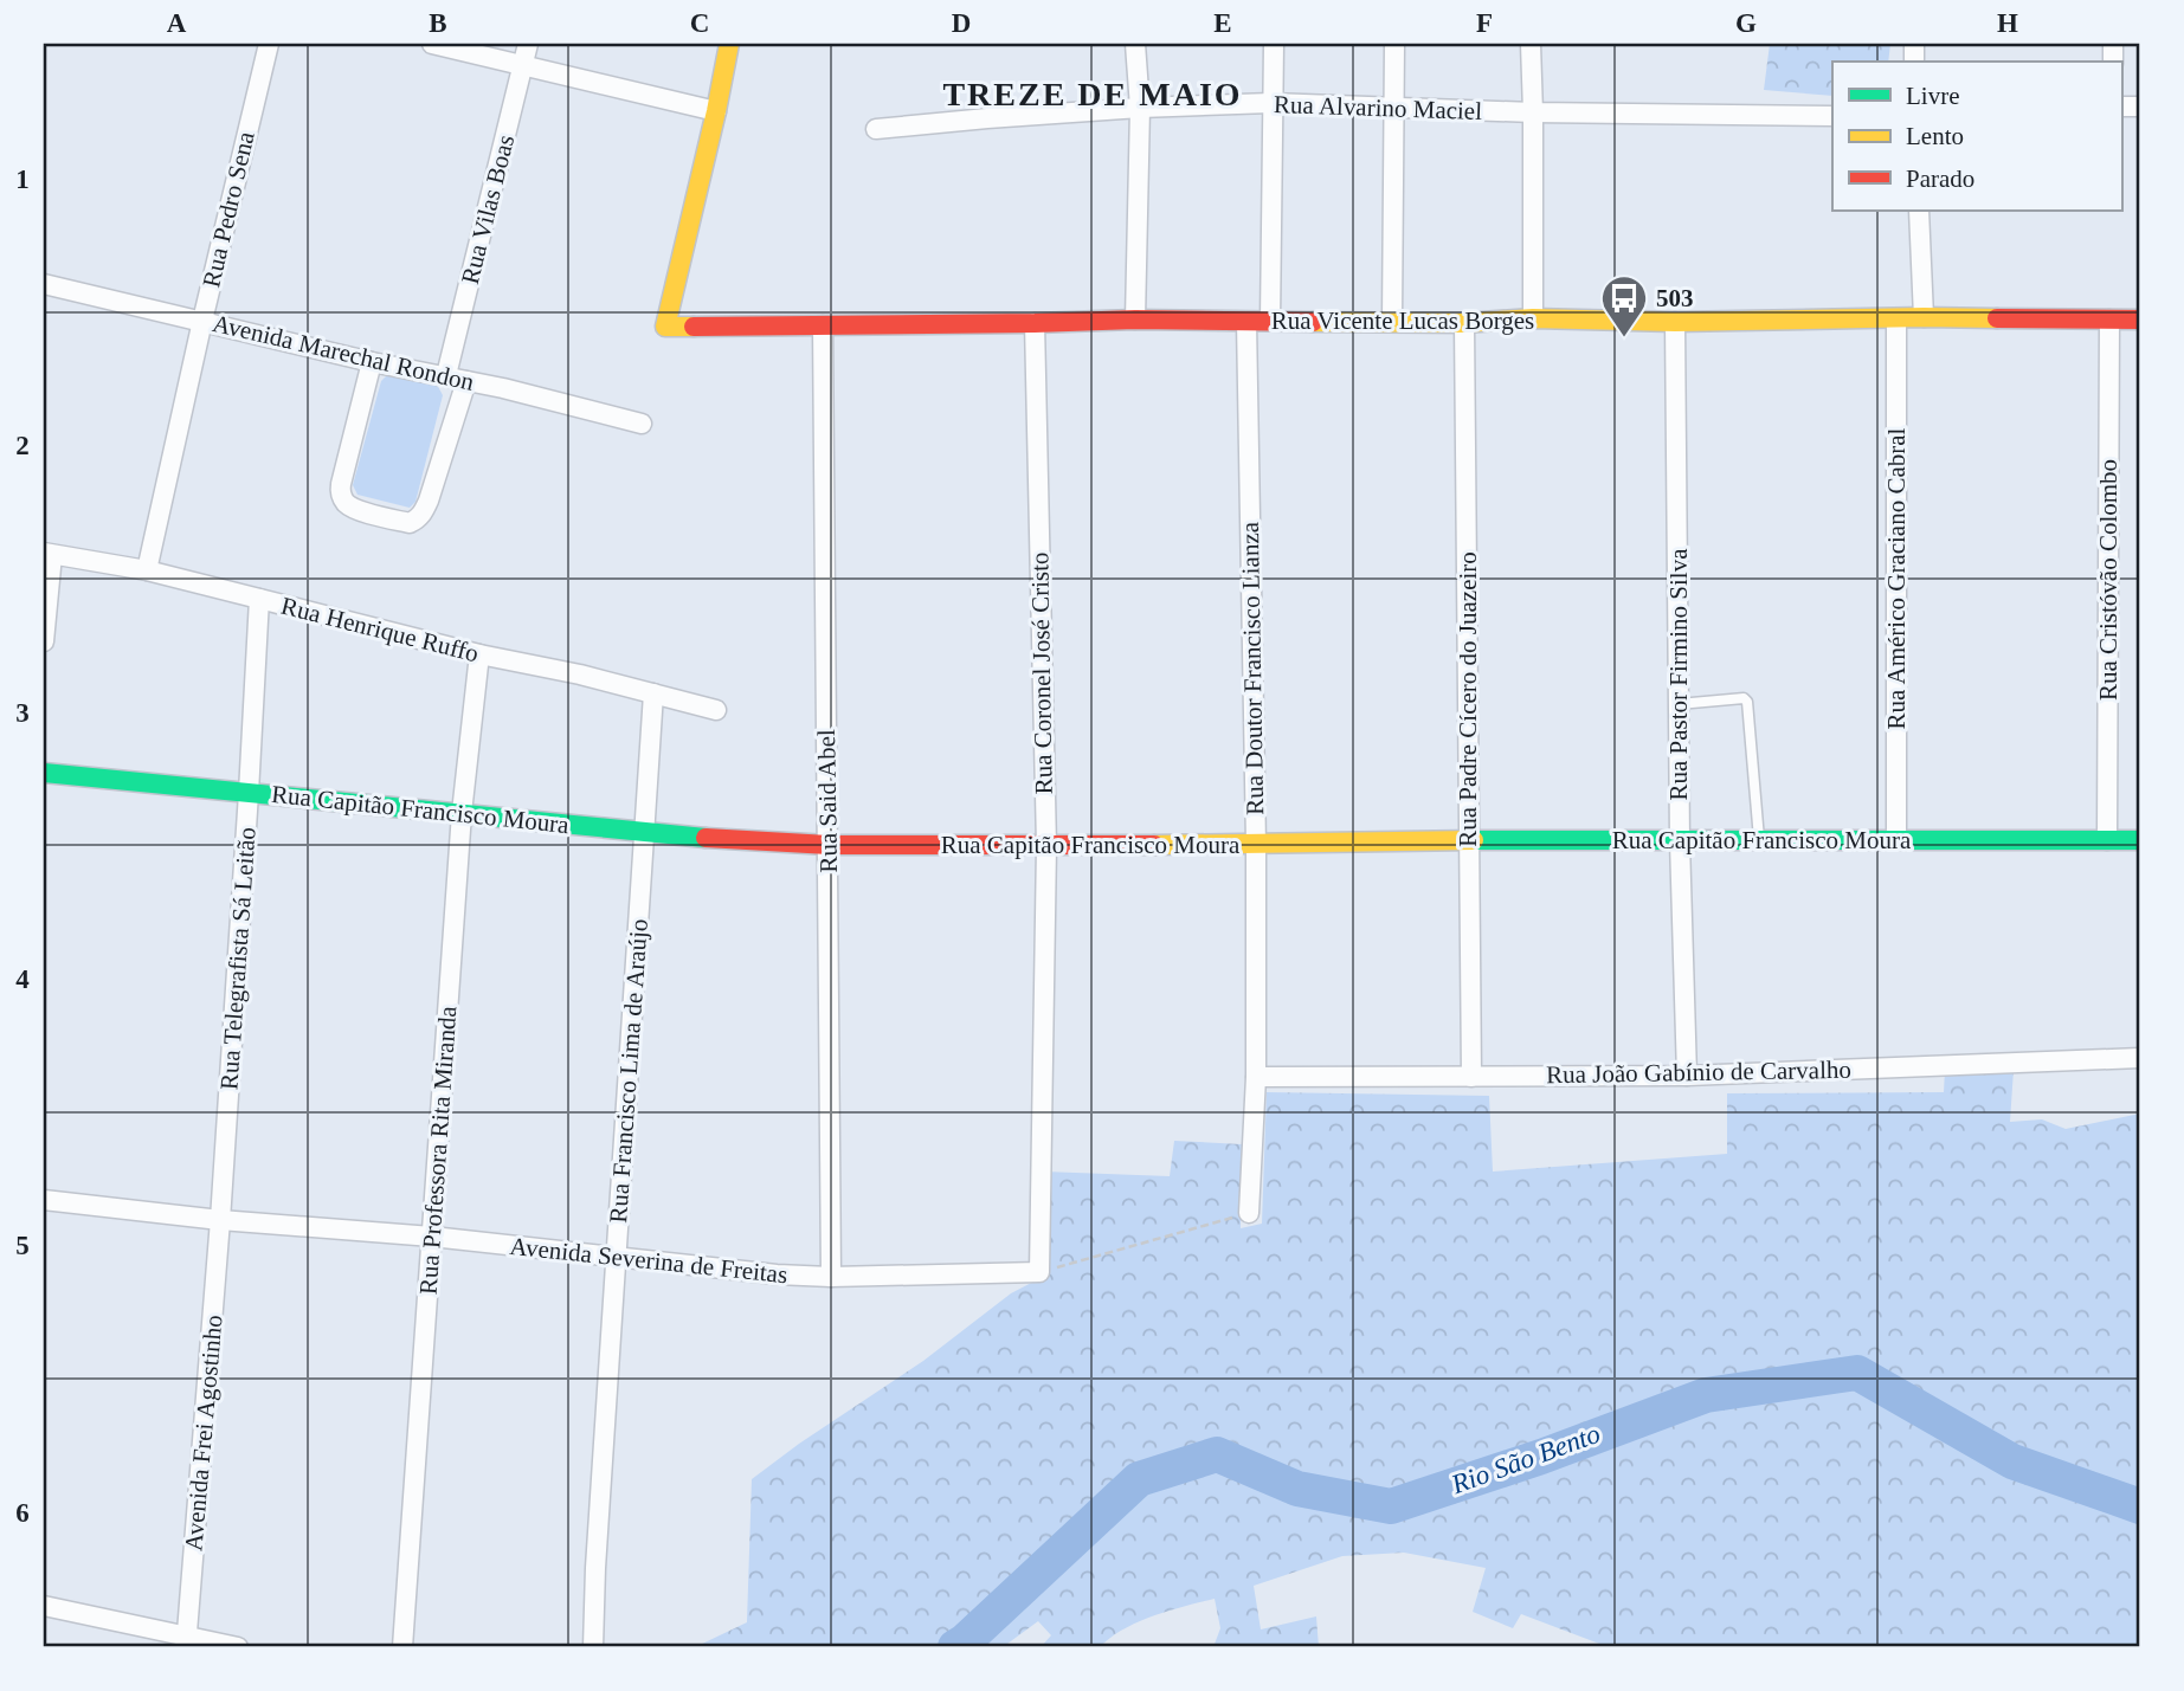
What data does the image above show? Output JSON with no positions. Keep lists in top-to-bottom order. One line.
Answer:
{"streets":{"main road":["Rua Vicente Lucas Borges","Rua Capitão Francisco Moura"],"street":["Rua Alvarino Maciel","Rua Pedro Sena","Rua Vilas Boas","Avenida Marechal Rondon","Rua Américo Graciano Cabral","Rua Cristóvão Colombo","Rua Henrique Ruffo","Rua Doutor Francisco Lianza","Rua Coronel José Cristo","Rua Pastor Firmino Silva","Rua Padre Cícero do Juazeiro","Rua Said Abel","Rua Telegrafista Sá Leitão","Rua Francisco Lima de Araújo","Rua João Gabínio de Carvalho","Rua Professora Rita Miranda","Avenida Severina de Freitas","Avenida Frei Agostinho"]},"crossings":[["Rua Pedro Sena","Avenida Marechal Rondon"],["Rua Pedro Sena","Rua Henrique Ruffo"],["Rua Vilas Boas","Avenida Marechal Rondon"],["Rua Vicente Lucas Borges","Rua Américo Graciano Cabral"],["Rua Vicente Lucas Borges","Rua Cristóvão Colombo"],["Rua Vicente Lucas Borges","Rua Doutor Francisco Lianza"],["Rua Vicente Lucas Borges","Rua Coronel José Cristo"],["Rua Vicente Lucas Borges","Rua Pastor Firmino Silva"],["Rua Vicente Lucas Borges","Rua Padre Cícero do Juazeiro"],["Rua Vicente Lucas Borges","Rua Said Abel"],["Rua Américo Graciano Cabral","Rua Capitão Francisco Moura"],["Rua Cristóvão Colombo","Rua Capitão Francisco Moura"],["Rua Henrique Ruffo","Rua Telegrafista Sá Leitão"],["Rua Henrique Ruffo","Rua Francisco Lima de Araújo"],["Rua Henrique Ruffo","Rua Professora Rita Miranda"],["Rua Doutor Francisco Lianza","Rua Capitão Francisco Moura"],["Rua Doutor Francisco Lianza","Rua João Gabínio de Carvalho"],["Rua Coronel José Cristo","Rua Capitão Francisco Moura"],["Rua Coronel José Cristo","Avenida Severina de Freitas"],["Rua Pastor Firmino Silva","Rua Capitão Francisco Moura"],["Rua Pastor Firmino Silva","Rua João Gabínio de Carvalho"],["Rua Padre Cícero do Juazeiro","Rua Capitão Francisco Moura"],["Rua Padre Cícero do Juazeiro","Rua João Gabínio de Carvalho"],["Rua Said Abel","Rua Capitão Francisco Moura"],["Rua Said Abel","Avenida Severina de Freitas"],["Rua Capitão Francisco Moura","Rua Telegrafista Sá Leitão"],["Rua Capitão Francisco Moura","Rua Francisco Lima de Araújo"],["Rua Capitão Francisco Moura","Rua Professora Rita Miranda"],["Rua Telegrafista Sá Leitão","Avenida Severina de Freitas"],["Rua Telegrafista Sá Leitão","Avenida Frei Agostinho"],["Rua Francisco Lima de Araújo","Avenida Severina de Freitas"],["Rua Professora Rita Miranda","Avenida Severina de Freitas"],["Avenida Severina de Freitas","Avenida Frei Agostinho"]],"districts":["TREZE DE MAIO"],"water":["Rio São Bento"],"places":{"bus stop":["503"]},"legend":["Livre","Lento","Parado"],"grid":{"columns":["A","B","C","D","E","F","G","H"],"rows":["1","2","3","4","5","6"]}}
